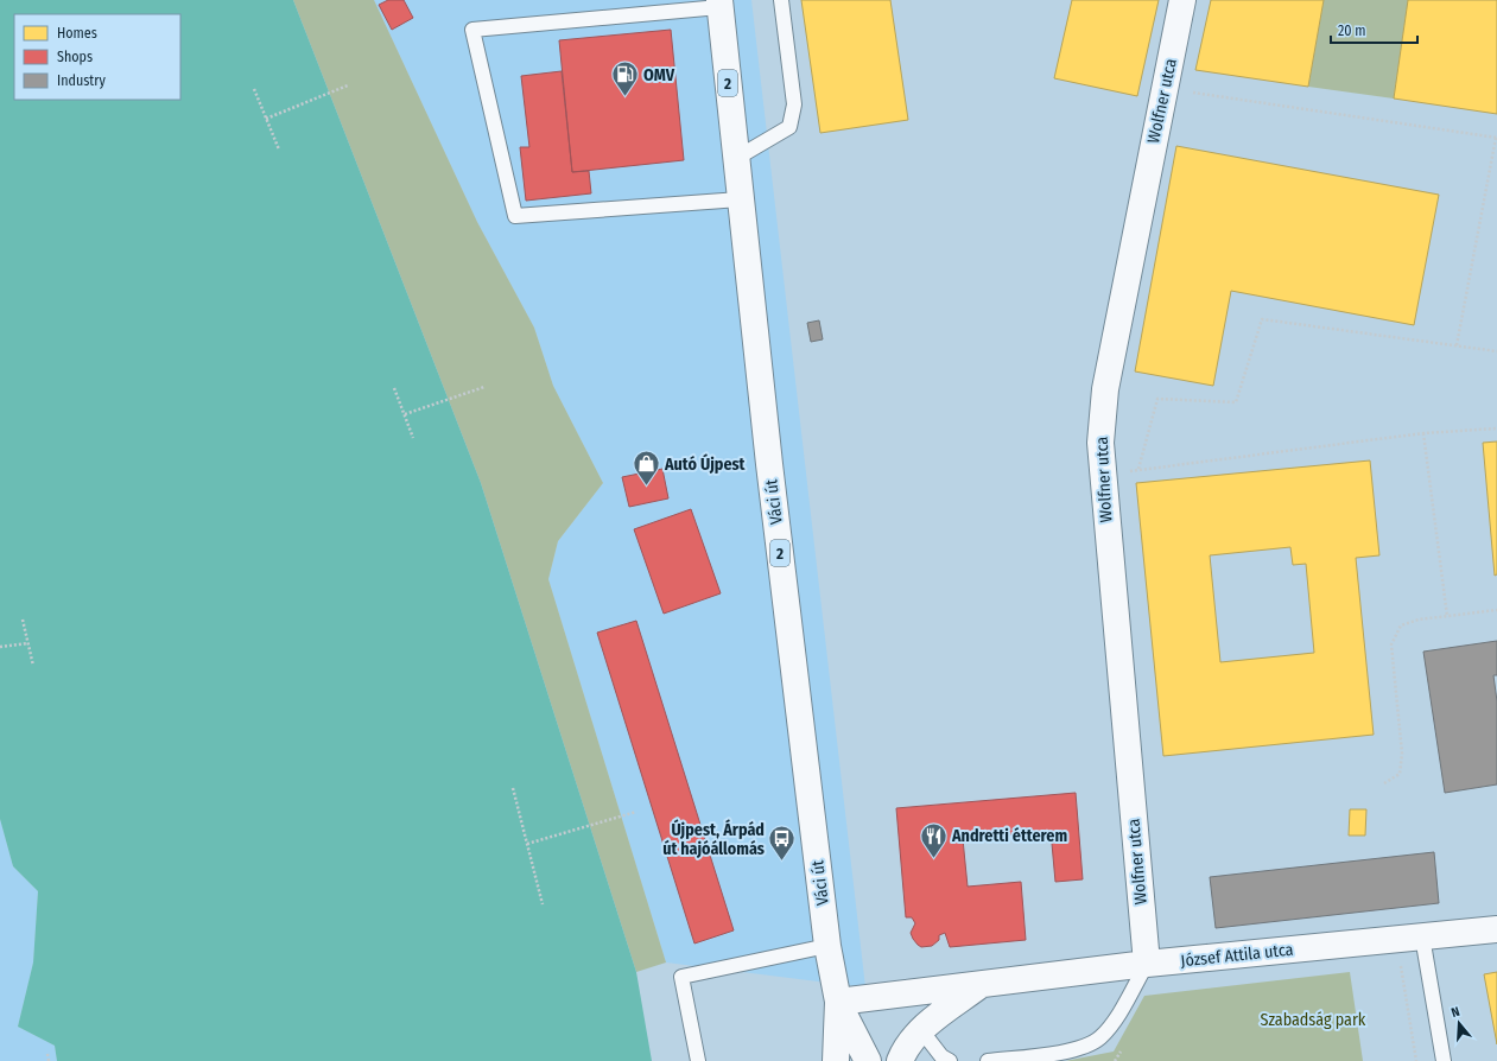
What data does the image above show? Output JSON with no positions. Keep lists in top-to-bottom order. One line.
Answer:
{"streets":{"street":["2","Wolfner utca","Váci út","József Attila utca"]},"crossings":[["Wolfner utca","József Attila utca"],["Váci út","József Attila utca"]],"parks":["Szabadság park"],"places":{"fuel station":["OMV"],"shop":["Autó Újpest"],"restaurant":["Andretti étterem"],"bus stop":["Újpest, Árpád út hajóállomás"]},"legend":["Homes","Shops","Industry"],"scale_bar":"20 m","north":"top"}
